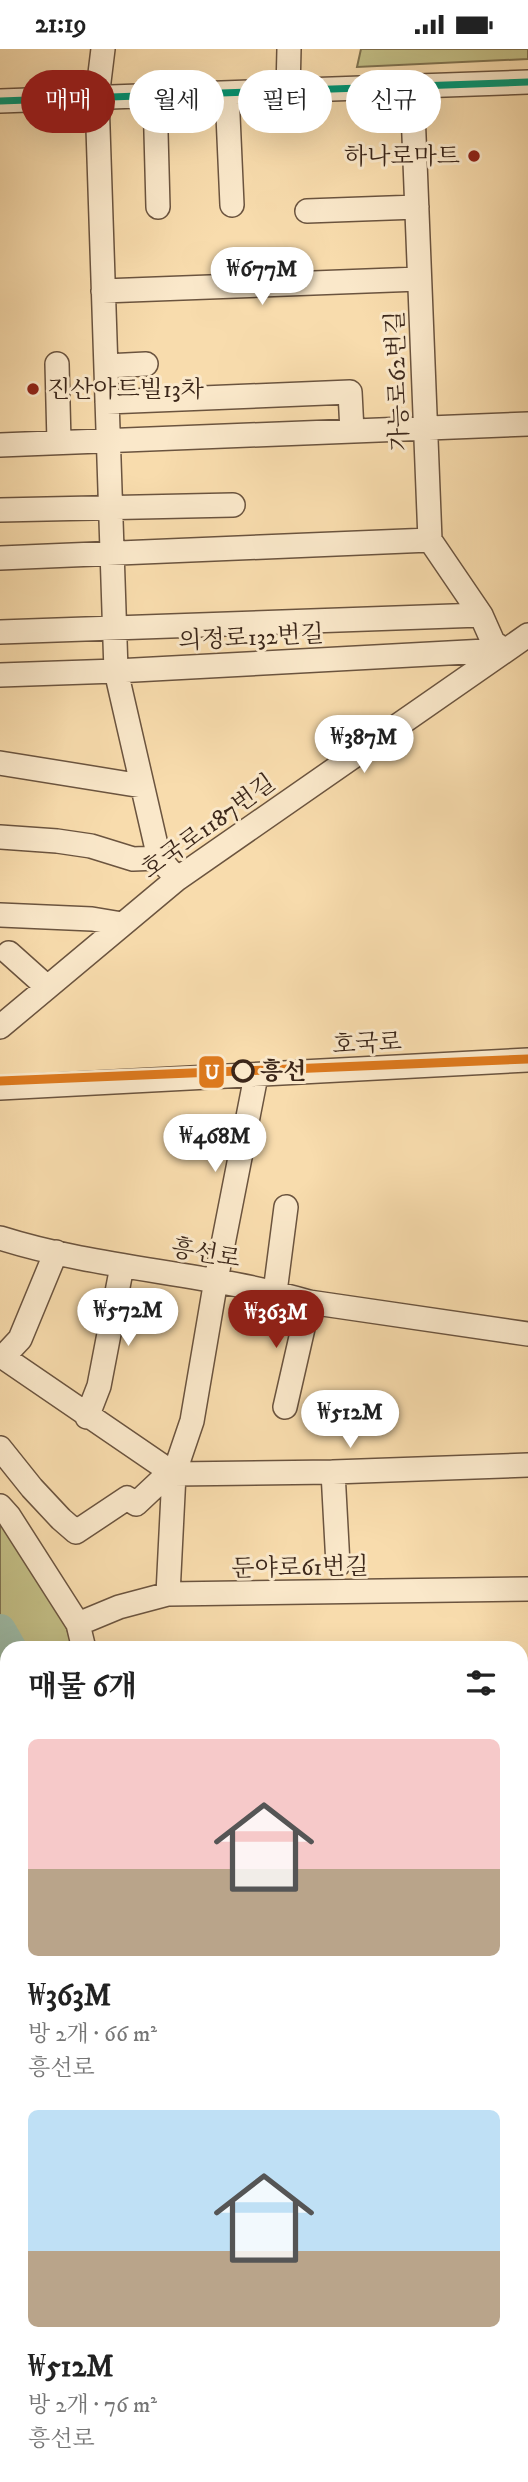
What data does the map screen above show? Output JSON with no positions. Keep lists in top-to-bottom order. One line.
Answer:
{"streets":{"street":["가능로62번길","의정로132번길","호국로1187번길","호국로","흥선로","둔야로61번길"]},"crossings":[["의정로132번길","호국로1187번길"]],"places":["하나로마트","진산아트빌13차","흥선"],"lines":["transit line U"],"page":{"status":"21:19","chip":["매매","월세","필터","신규"],"price":["₩677M","₩387M","₩468M","₩572M","₩363M","₩512M"],"heading":"매물 6개","list":[{"name":"₩363M","note":"방 2개 · 66 m² · 흥선로"},{"name":"₩512M","note":"방 2개 · 76 m² · 흥선로"}]}}
